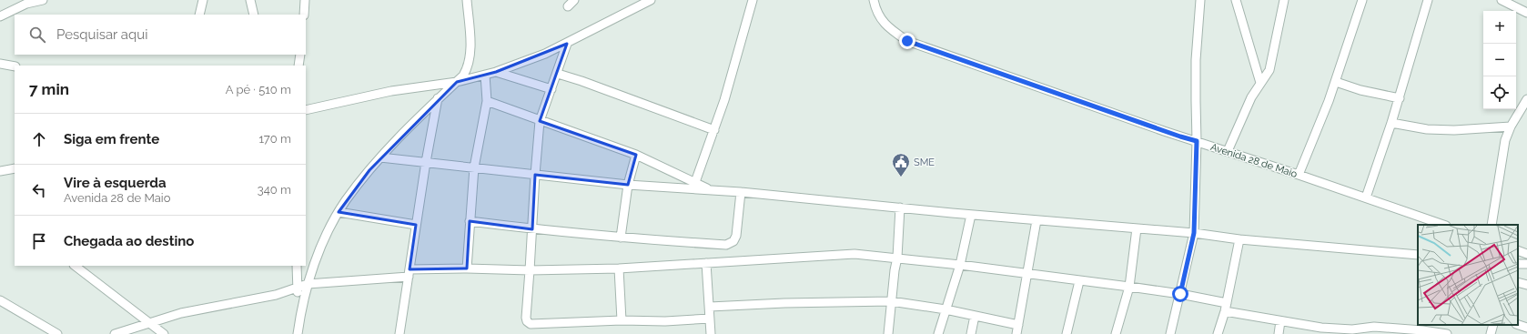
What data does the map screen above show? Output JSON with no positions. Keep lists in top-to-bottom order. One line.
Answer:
{"streets":{"street":["Avenida 28 de Maio"]},"places":{"public building":["SME"]},"page":{"map_buttons":["+","−"],"search":"Pesquisar aqui","heading":["7 min","A pé · 510 m"],"list":[["Siga em frente","170 m"],["Vire à esquerda","Avenida 28 de Maio","340 m"],"Chegada ao destino"]}}
